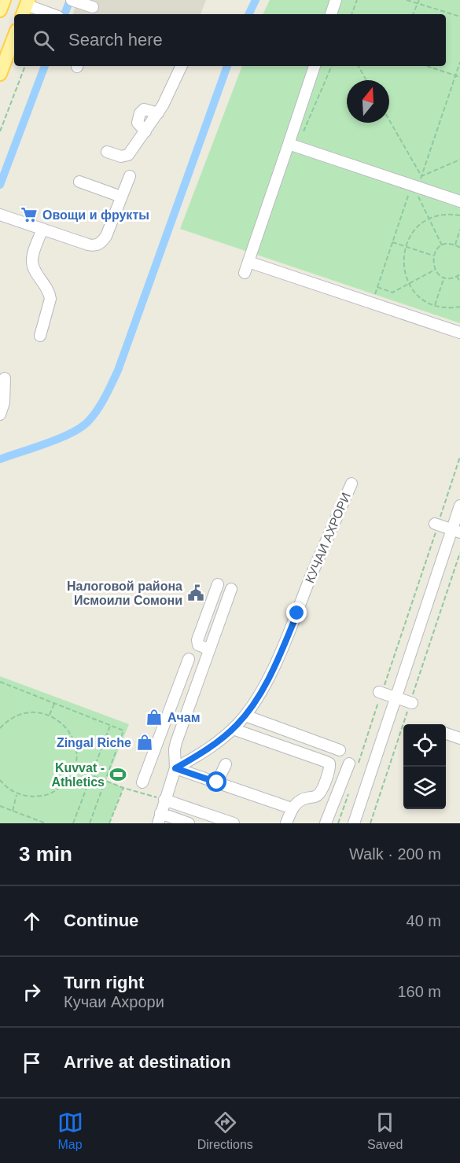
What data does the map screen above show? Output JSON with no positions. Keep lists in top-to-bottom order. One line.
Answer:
{"streets":{"street":["КУЧАИ АХРОРИ"]},"places":{"supermarket":["Овощи и фрукты"],"public building":["Налоговой района Исмоили Сомони"],"shop":["Ачам","Zingal Riche"],"sports":["Kuvvat - Athletics"]},"north":"top","page":{"search":"Search here","heading":["3 min","Walk · 200 m"],"list":[["Continue","40 m"],["Turn right","Кучаи Ахрори","160 m"],"Arrive at destination"],"nav":["Map","Directions","Saved"]}}
